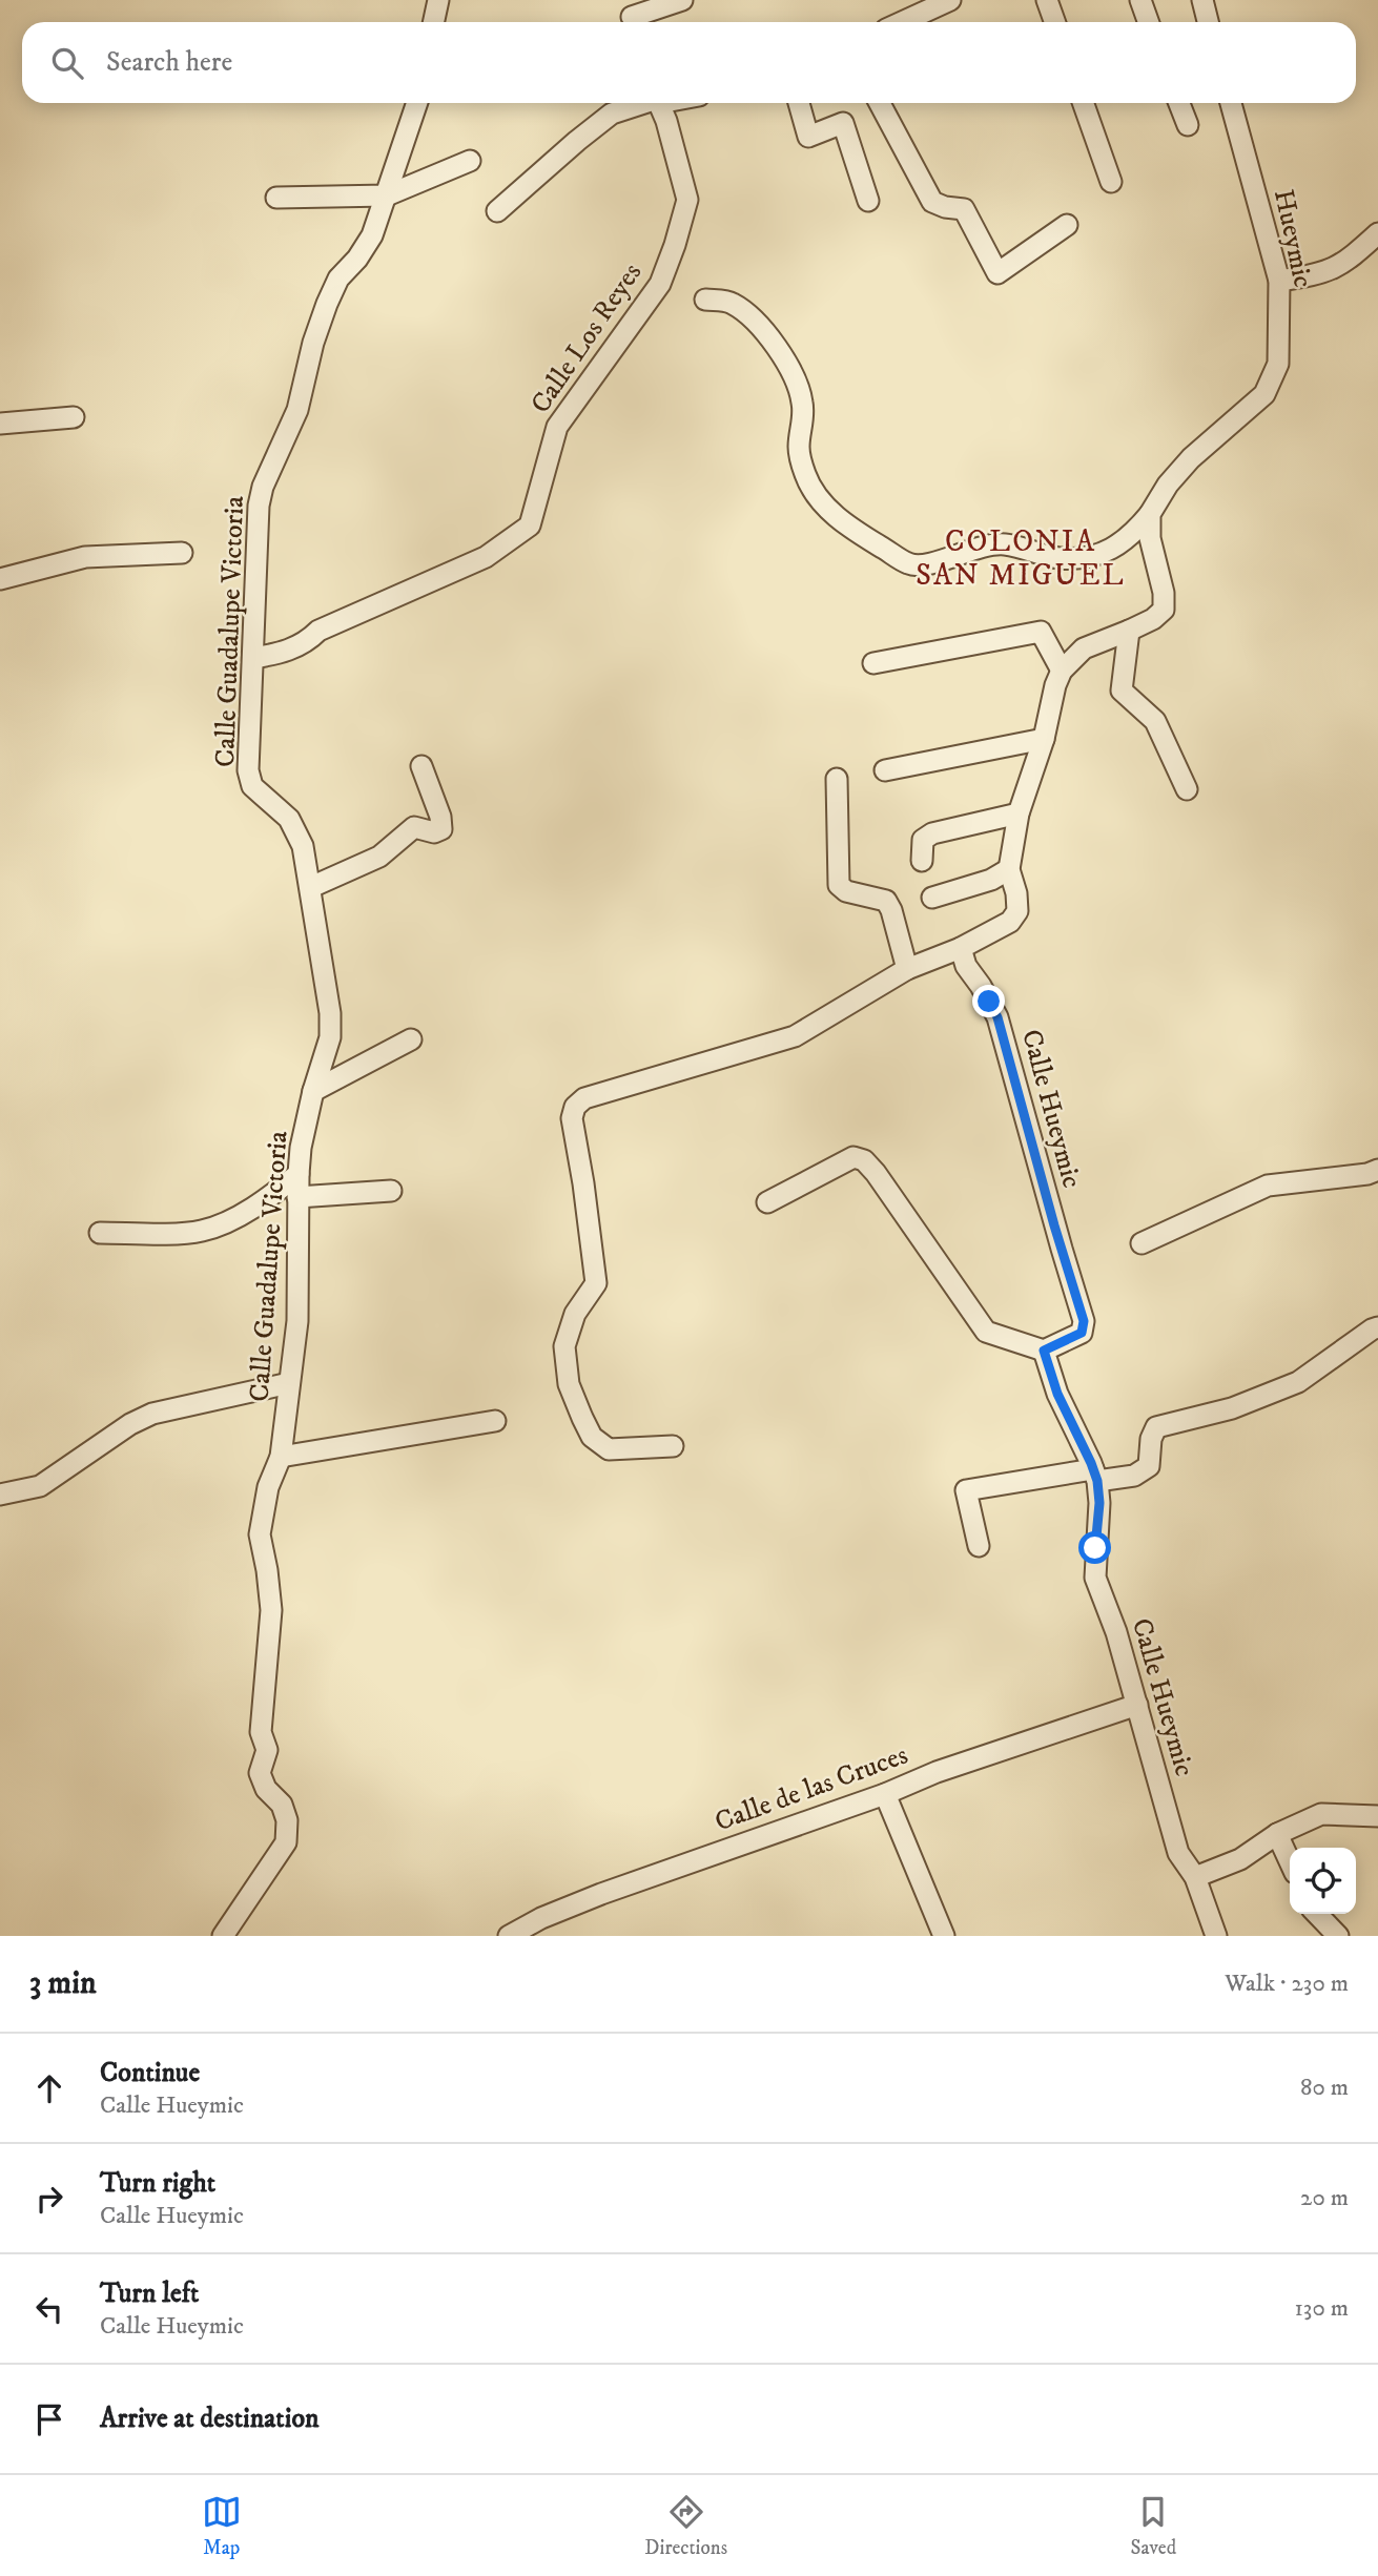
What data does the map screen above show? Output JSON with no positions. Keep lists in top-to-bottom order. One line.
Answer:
{"streets":{"street":["Hueymic","Calle Los Reyes","Calle Guadalupe Victoria","Calle Hueymic","Calle de las Cruces"]},"crossings":[["Calle Los Reyes","Calle Guadalupe Victoria"],["Calle Hueymic","Calle de las Cruces"]],"districts":["COLONIA SAN MIGUEL"],"page":{"search":"Search here","heading":["3 min","Walk · 230 m"],"list":[["Continue","Calle Hueymic","80 m"],["Turn right","Calle Hueymic","20 m"],["Turn left","Calle Hueymic","130 m"],"Arrive at destination"],"nav":["Map","Directions","Saved"]}}
